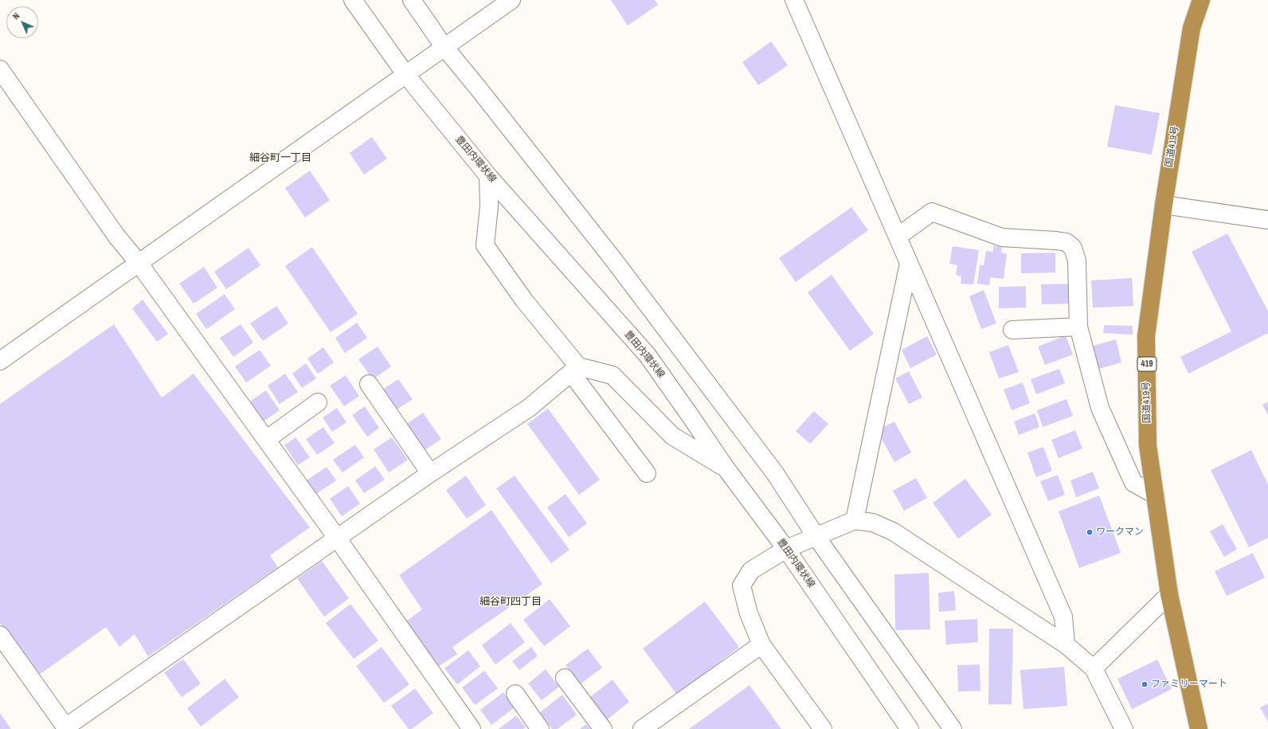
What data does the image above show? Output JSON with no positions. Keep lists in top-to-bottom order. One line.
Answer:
{"streets":{"highway":["国道419号","419"],"street":["豊田内環状線"]},"districts":["細谷町一丁目","細谷町四丁目"],"places":["ワークマン","ファミリーマート"],"north":"top left"}
